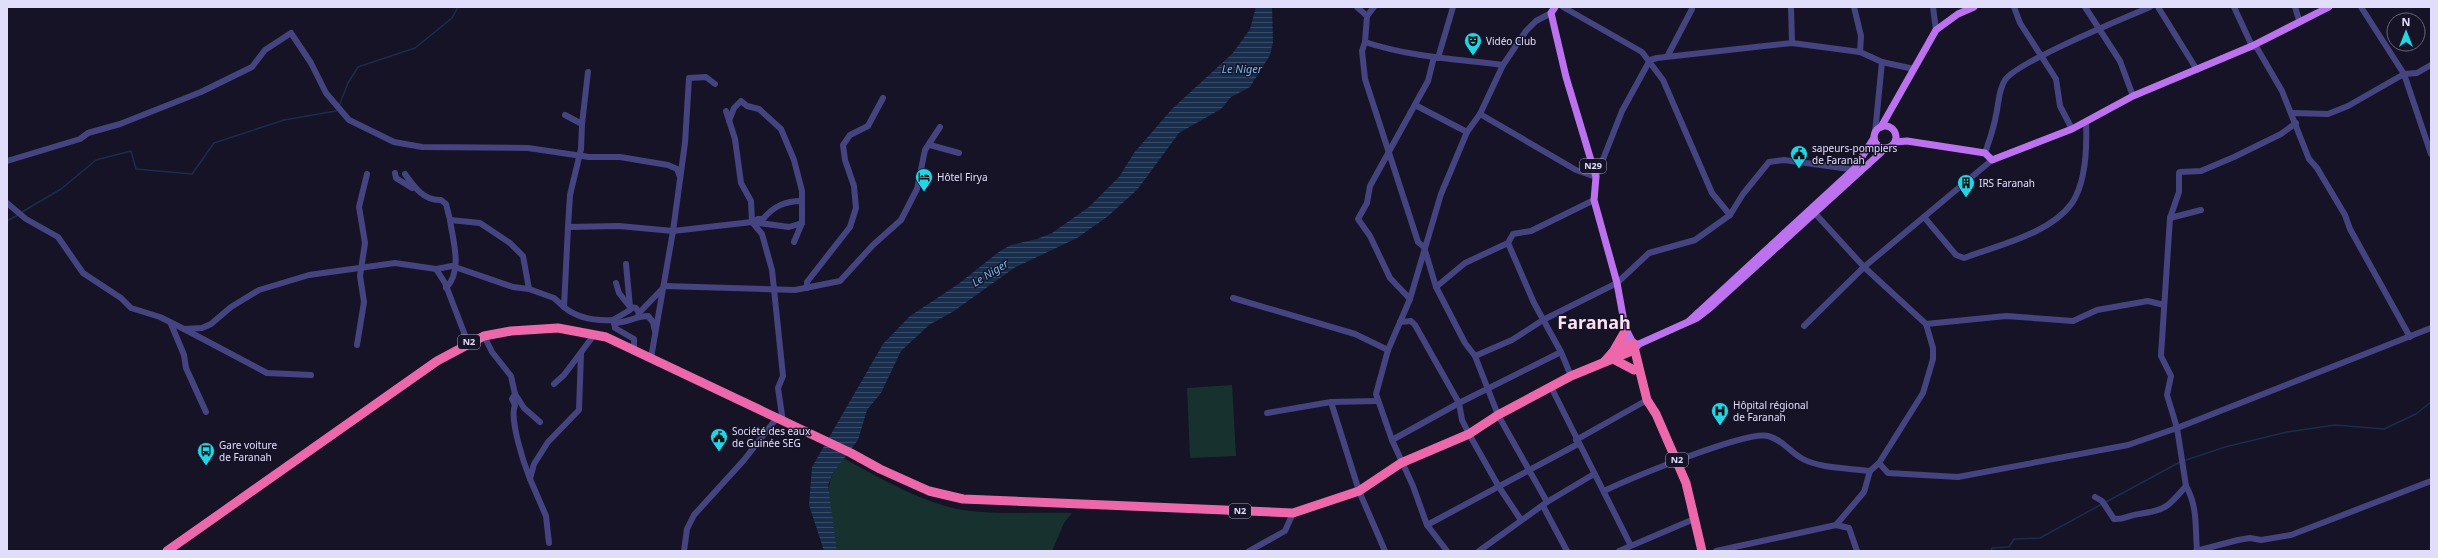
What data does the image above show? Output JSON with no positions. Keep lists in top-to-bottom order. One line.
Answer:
{"streets":{"highway":["N2"],"main road":["N29"]},"crossings":[["N29","N2"]],"districts":["Faranah"],"water":["Le Niger"],"places":{"theatre":["Vidéo Club"],"public building":["sapeurs-pompiers de Faranah","Société des eaux de Guinée SEG"],"hotel":["Hôtel Firya"],"building":["IRS Faranah"],"hospital":["Hôpital régional de Faranah"],"bus stop":["Gare voiture de Faranah"]},"north":"top"}
